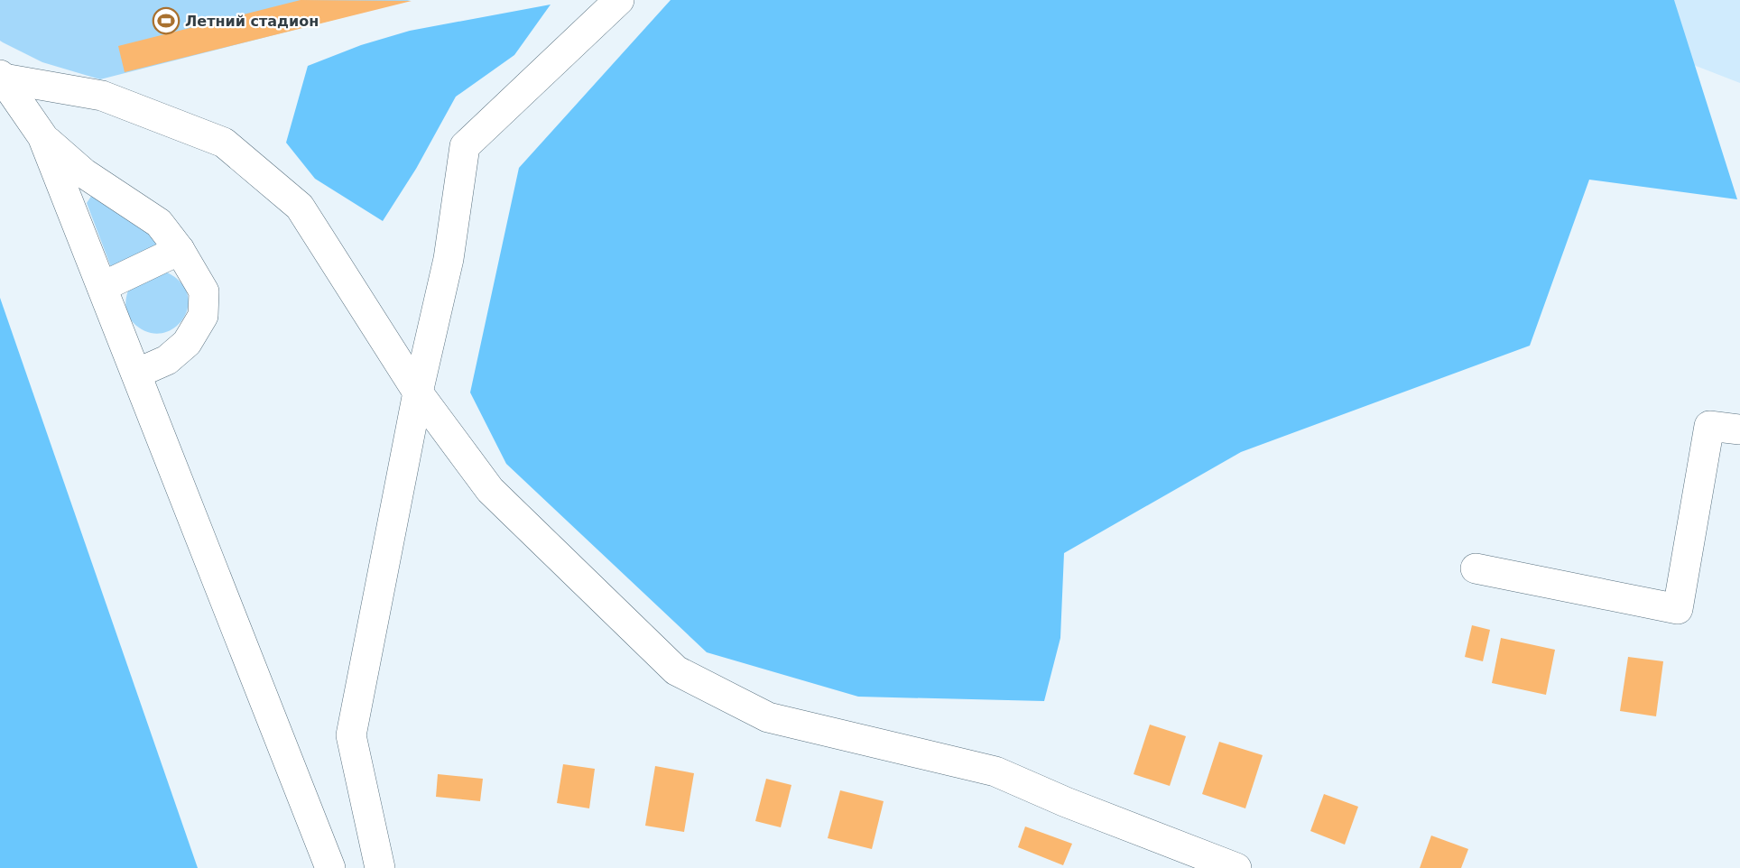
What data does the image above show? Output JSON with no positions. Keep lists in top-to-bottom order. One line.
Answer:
{"places":{"sports":["Летний стадион"]}}
